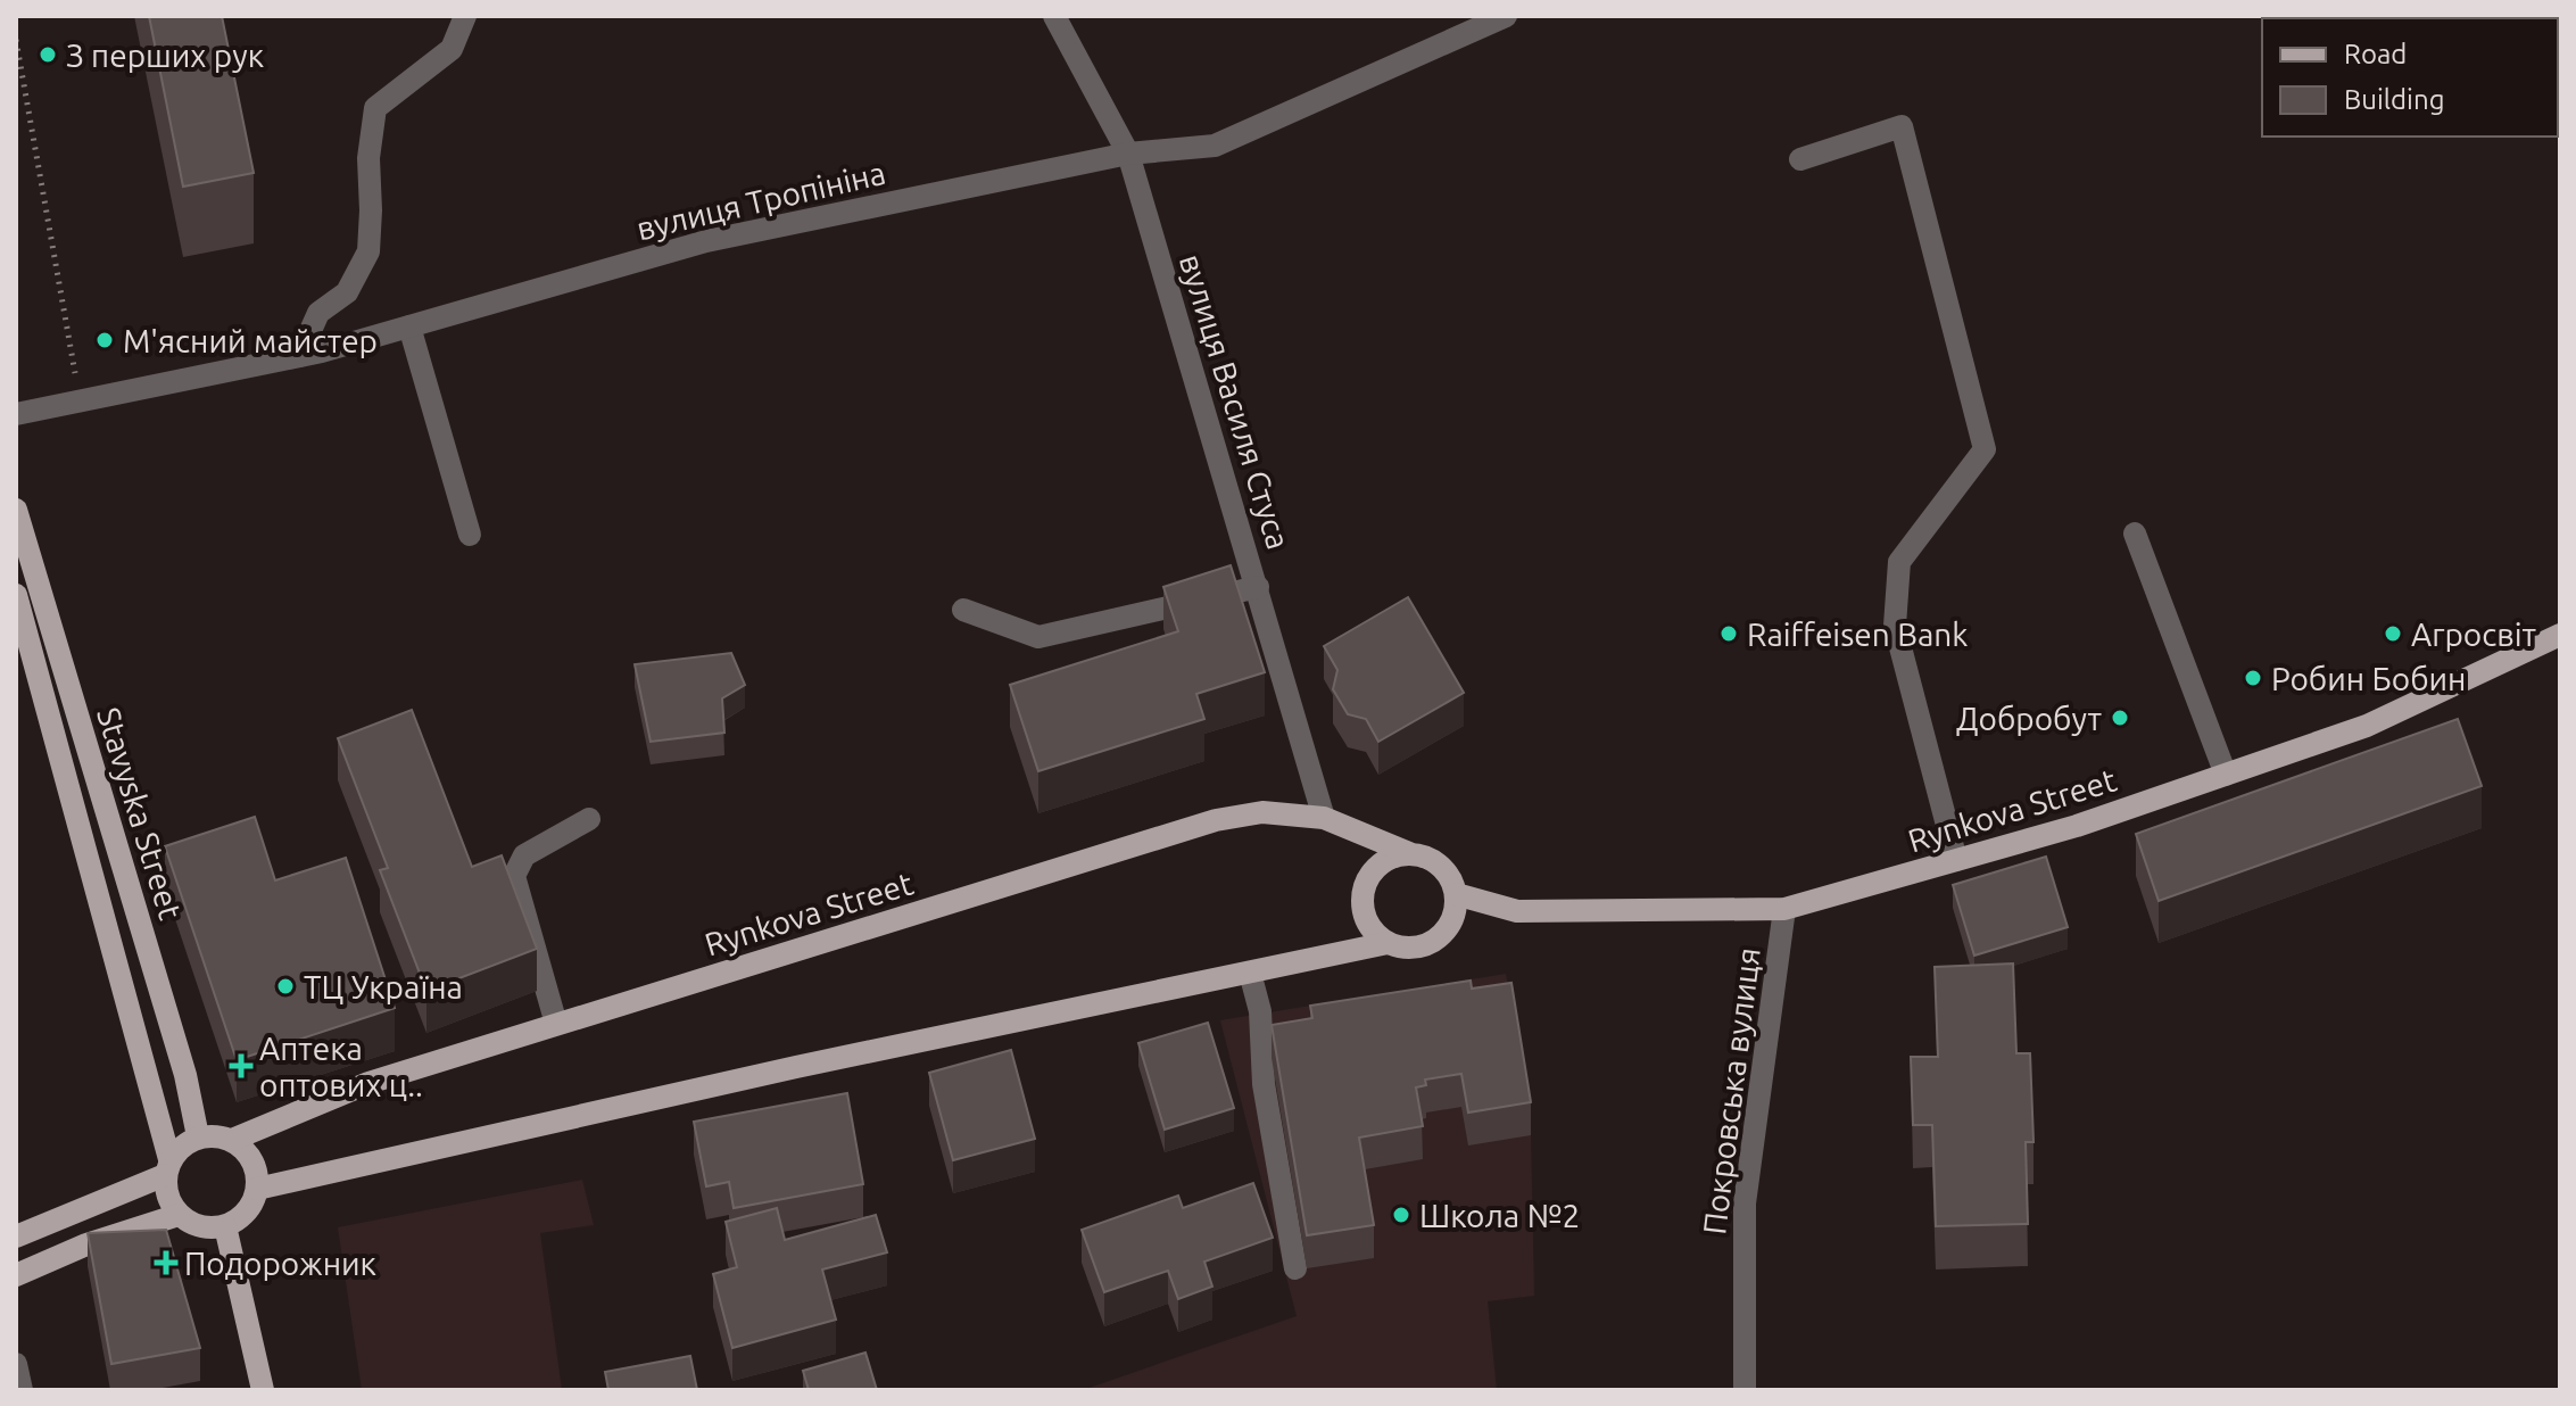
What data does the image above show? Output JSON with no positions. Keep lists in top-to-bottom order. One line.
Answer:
{"streets":{"main road":["Rynkova Street","Stavyska Street"],"street":["вулиця Тропініна","вулиця Василя Стуса","Покровська вулиця"]},"crossings":[["вулиця Тропініна","вулиця Василя Стуса"],["вулиця Василя Стуса","Rynkova Street"],["Rynkova Street","Stavyska Street"],["Rynkova Street","Покровська вулиця"]],"places":{"other":["З перших рук","М'ясний майстер","Raiffeisen Bank","Агросвіт","Робин Бобин","Добробут","ТЦ Україна","Школа №2"],"health":["Аптека оптових ц..","Подорожник"]},"legend":["Road","Building"]}
